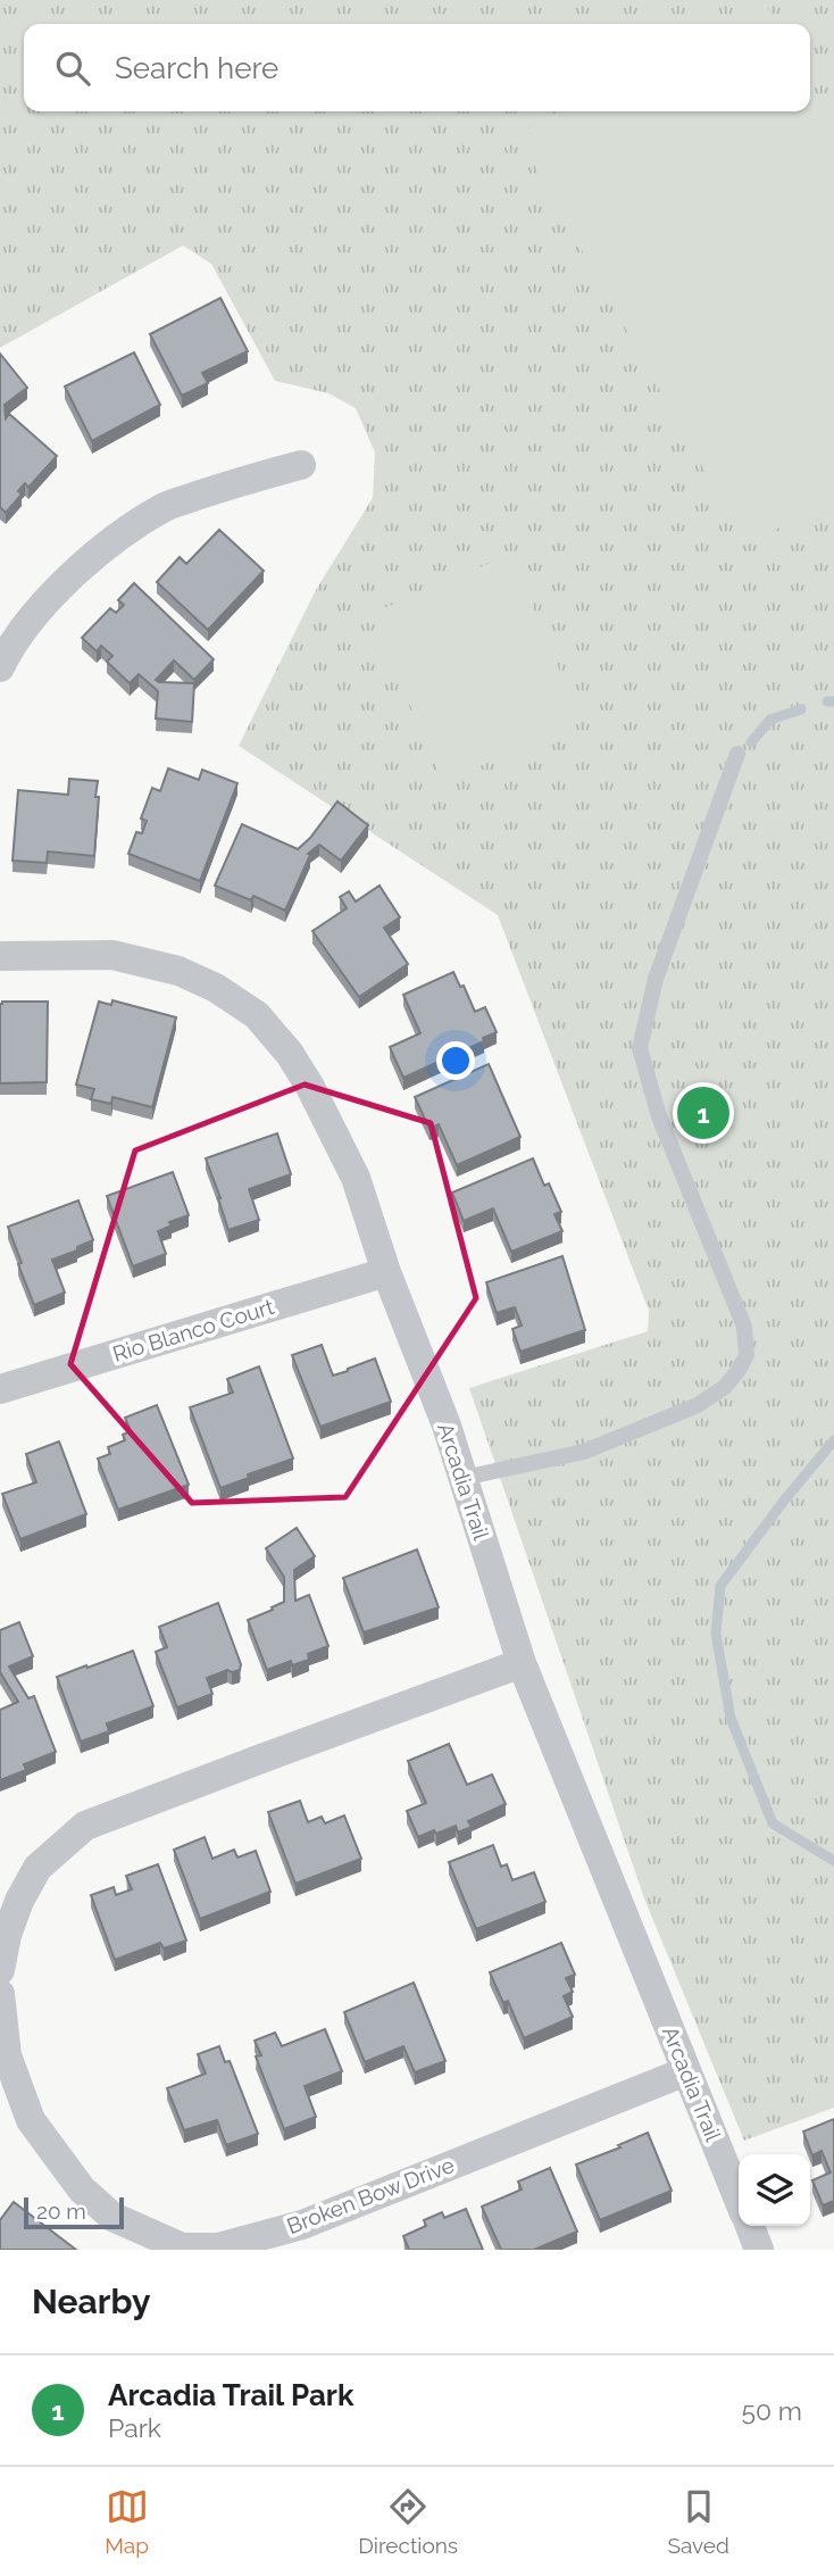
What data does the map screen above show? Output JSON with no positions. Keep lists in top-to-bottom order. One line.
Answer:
{"streets":{"street":["Rio Blanco Court","Arcadia Trail","Broken Bow Drive"]},"crossings":[["Rio Blanco Court","Arcadia Trail"],["Arcadia Trail","Broken Bow Drive"]],"scale_bar":"20 m","page":{"search":"Search here","pins":"1","scale":"20 m","heading":"Nearby","list":[{"mark":"1","name":"Arcadia Trail Park","note":"Park","value":"50 m"}],"nav":["Map","Directions","Saved"]}}
